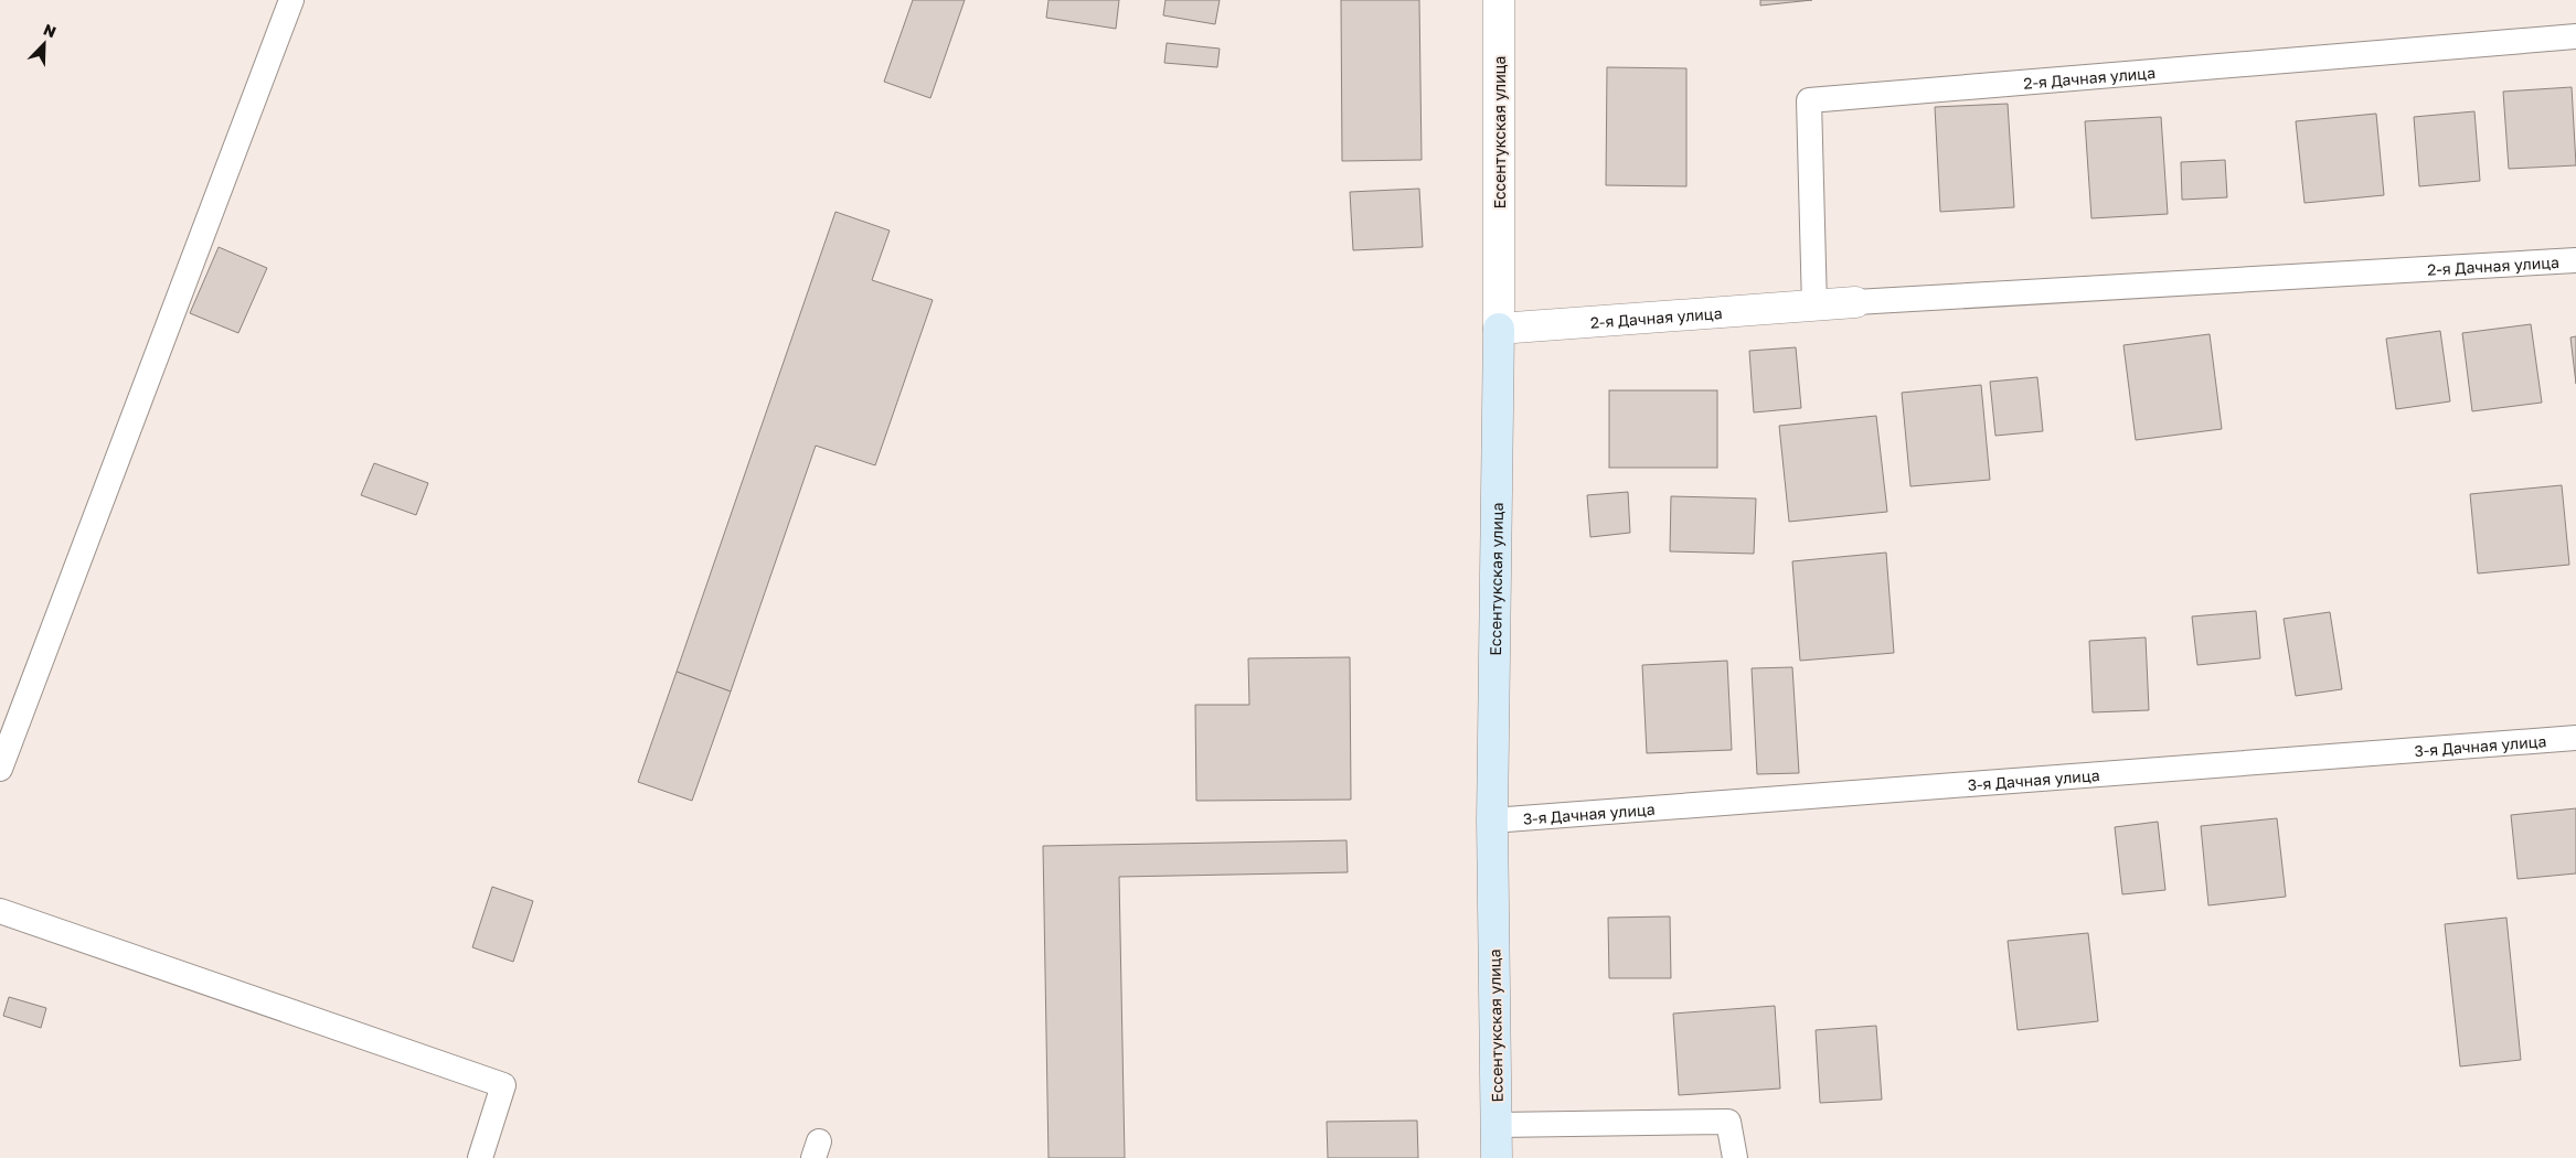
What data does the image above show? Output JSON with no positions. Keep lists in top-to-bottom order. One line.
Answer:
{"streets":{"street":["2-я Дачная улица","Ессентукская улица"],"lane":["3-я Дачная улица"]},"crossings":[["2-я Дачная улица","Ессентукская улица"],["Ессентукская улица","3-я Дачная улица"]],"north":"top right"}
